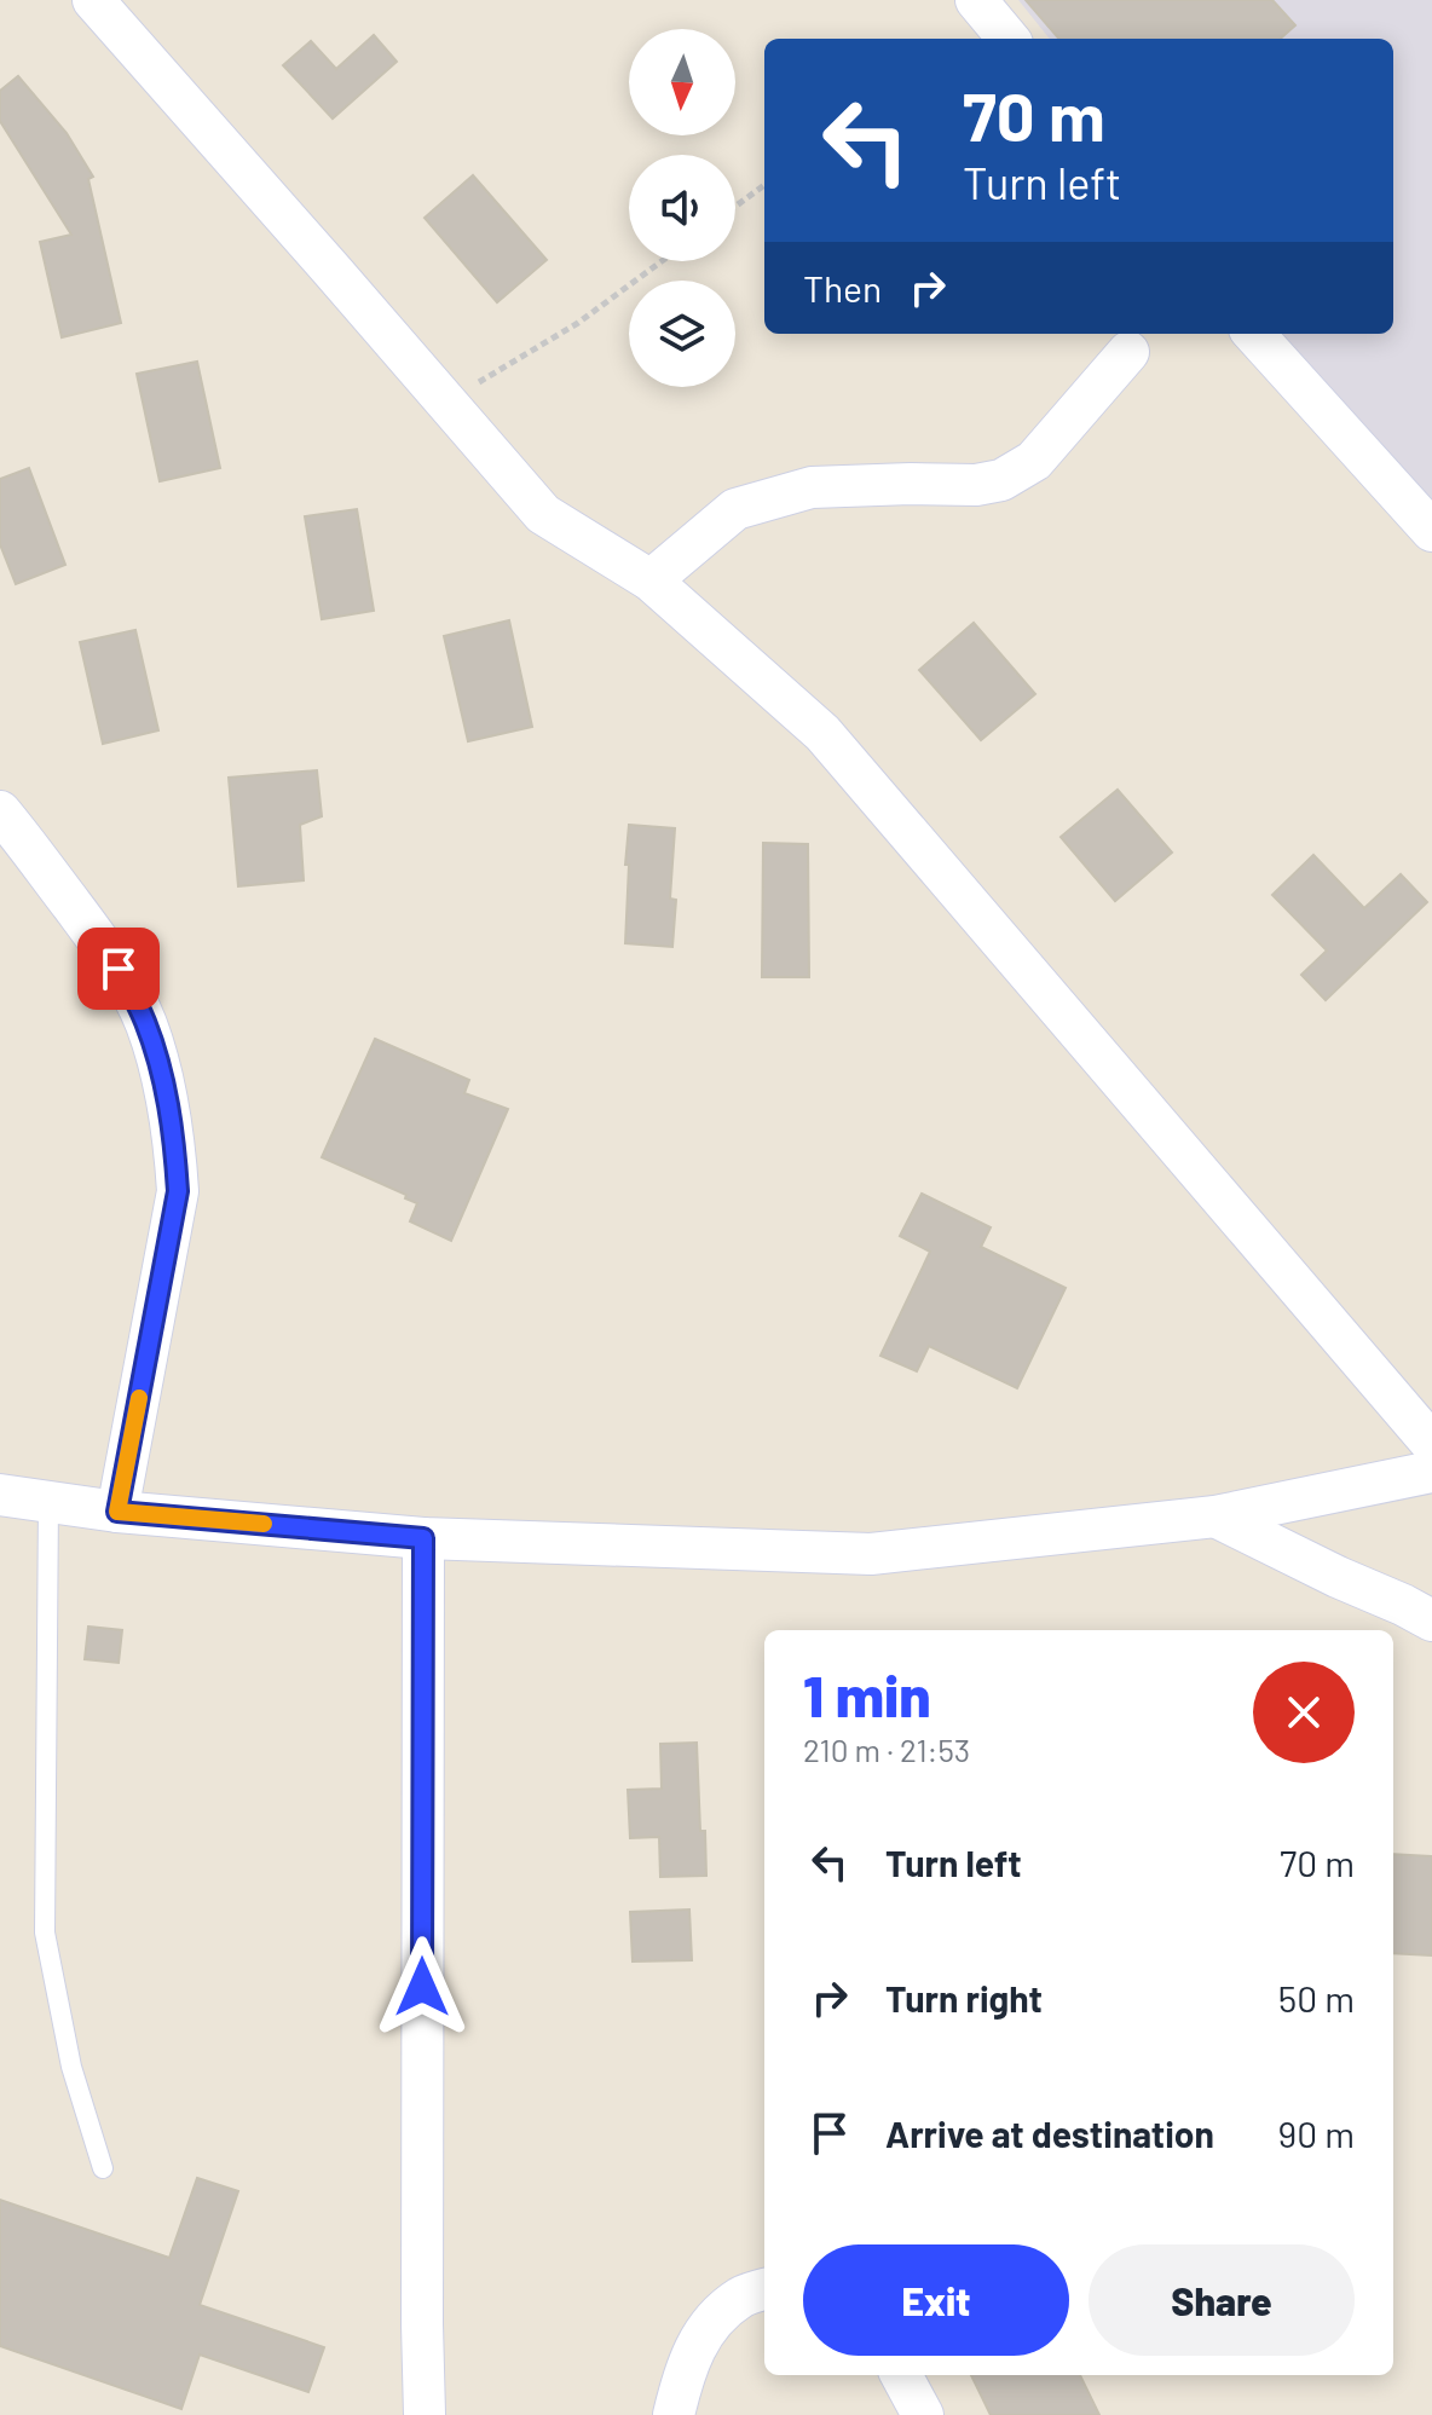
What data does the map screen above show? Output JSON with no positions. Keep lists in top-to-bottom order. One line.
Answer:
{"north":"bottom","page":{"turn":["70 m","Turn left"],"then":"Then","heading":["1 min","210 m · 21:53"],"list":[{"name":"Turn left","value":"70 m"},{"name":"Turn right","value":"50 m"},{"name":"Arrive at destination","value":"90 m"}],"buttons":["Exit","Share"]}}
